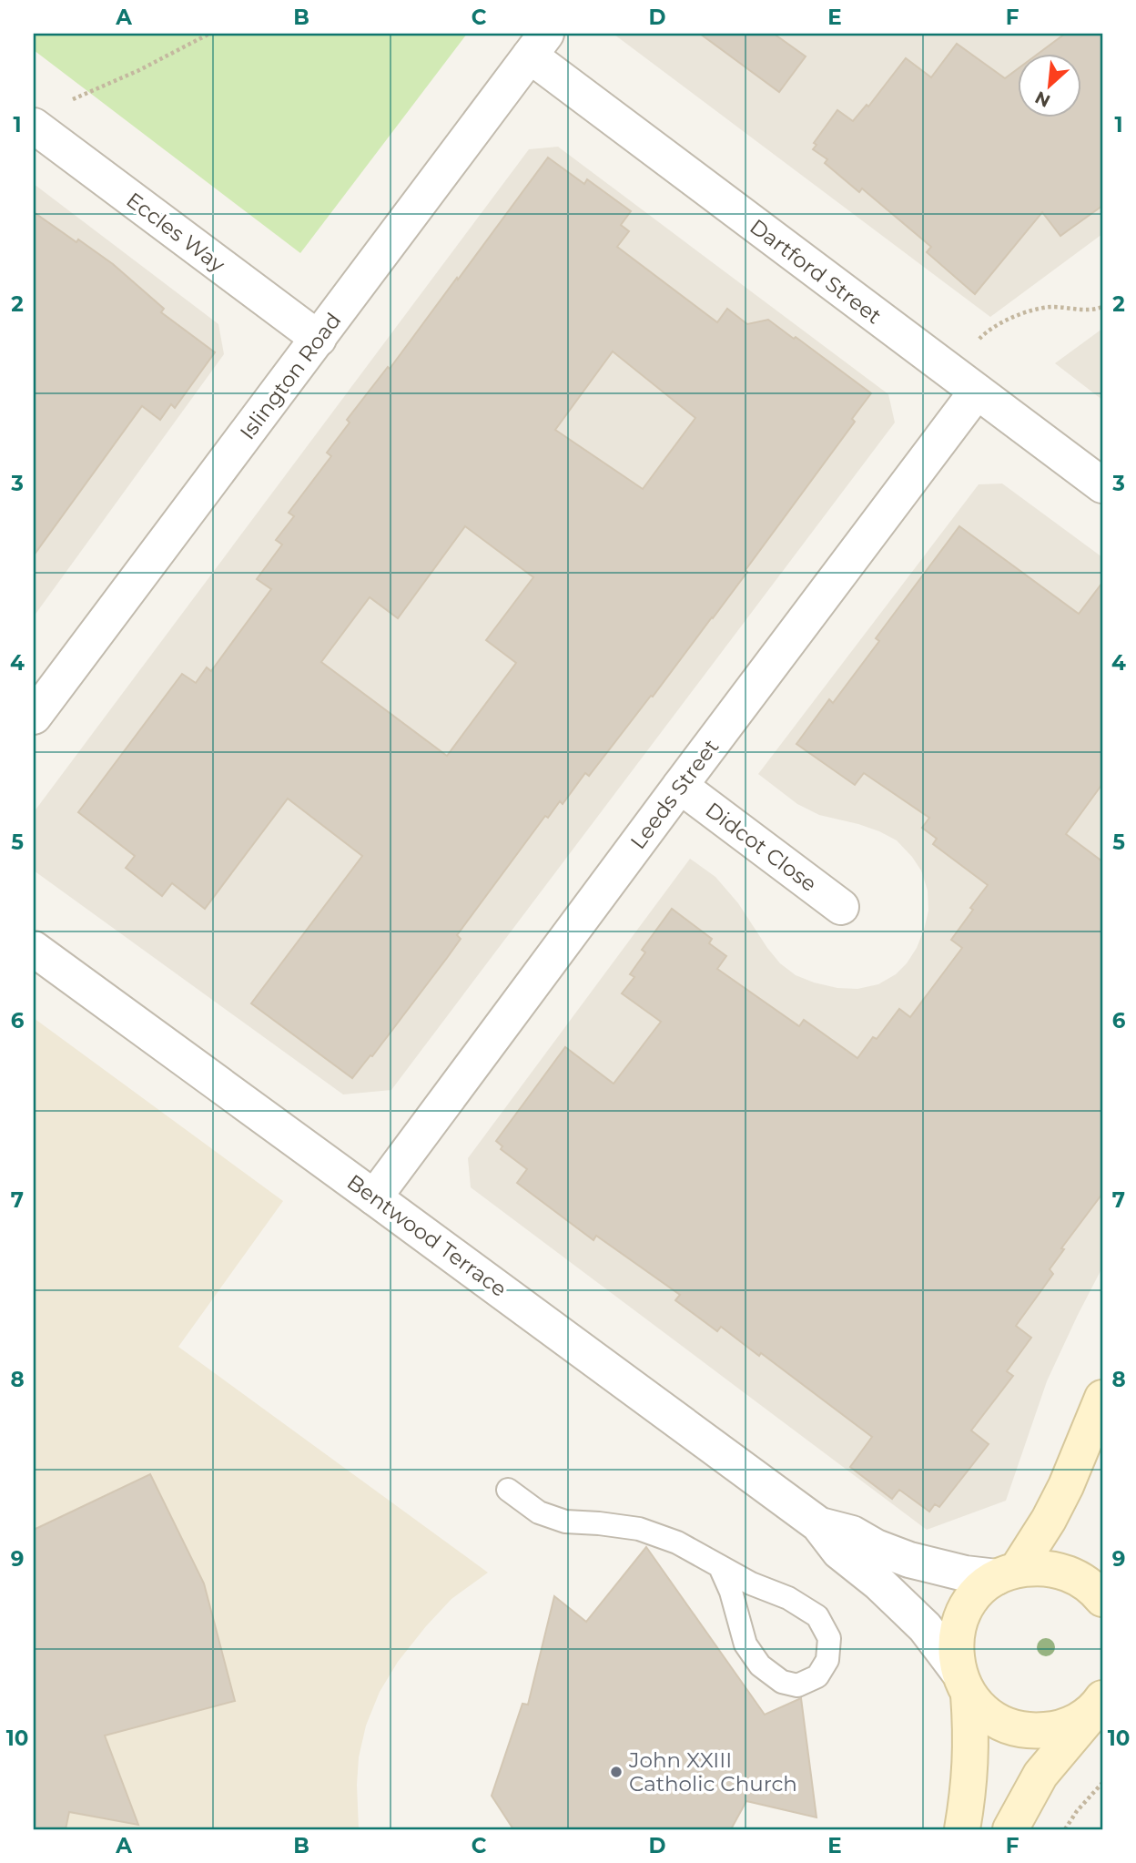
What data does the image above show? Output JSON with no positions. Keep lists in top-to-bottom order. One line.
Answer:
{"streets":{"street":["Eccles Way","Dartford Street","Islington Road","Leeds Street","Didcot Close","Bentwood Terrace"]},"crossings":[["Eccles Way","Islington Road"],["Dartford Street","Islington Road"],["Dartford Street","Leeds Street"],["Leeds Street","Didcot Close"],["Leeds Street","Bentwood Terrace"]],"places":["John XXIII Catholic Church"],"north":"bottom left","grid":{"columns":["A","B","C","D","E","F"],"rows":["1","2","3","4","5","6","7","8","9","10"]}}
